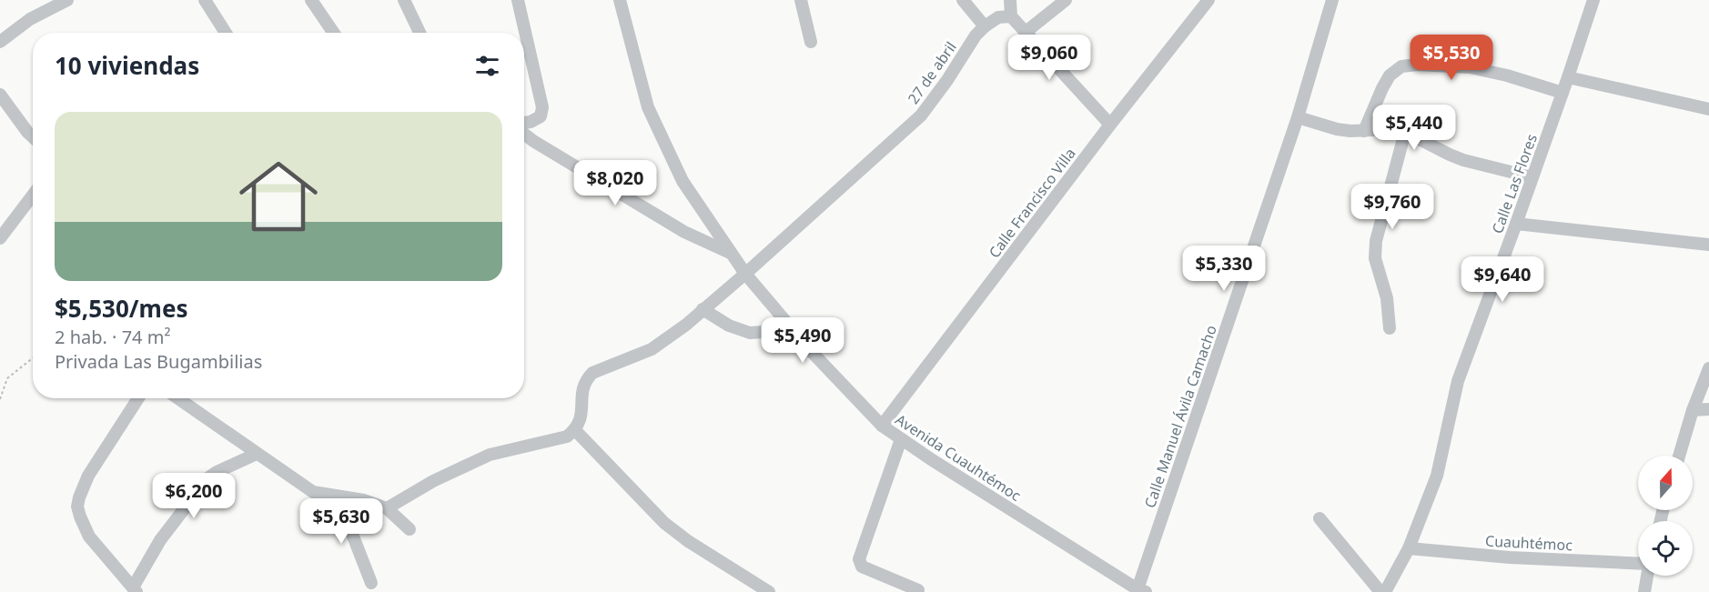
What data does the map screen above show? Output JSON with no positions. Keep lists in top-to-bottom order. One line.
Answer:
{"streets":{"street":["27 de abril","Calle Las Flores","Calle Francisco Villa","Calle Manuel Ávila Camacho","Avenida Cuauhtémoc","Cuauhtémoc"]},"crossings":[["27 de abril","Avenida Cuauhtémoc"],["Calle Las Flores","Cuauhtémoc"],["Calle Francisco Villa","Avenida Cuauhtémoc"],["Calle Manuel Ávila Camacho","Avenida Cuauhtémoc"]],"north":"top","page":{"heading":"10 viviendas","price":["$9,060","$5,530","$5,440","$8,020","$9,760","$5,330","$9,640","$5,490","$6,200","$5,630"],"list":[{"name":"$5,530/mes","note":"2 hab. · 74 m² · Privada Las Bugambilias"}]}}
